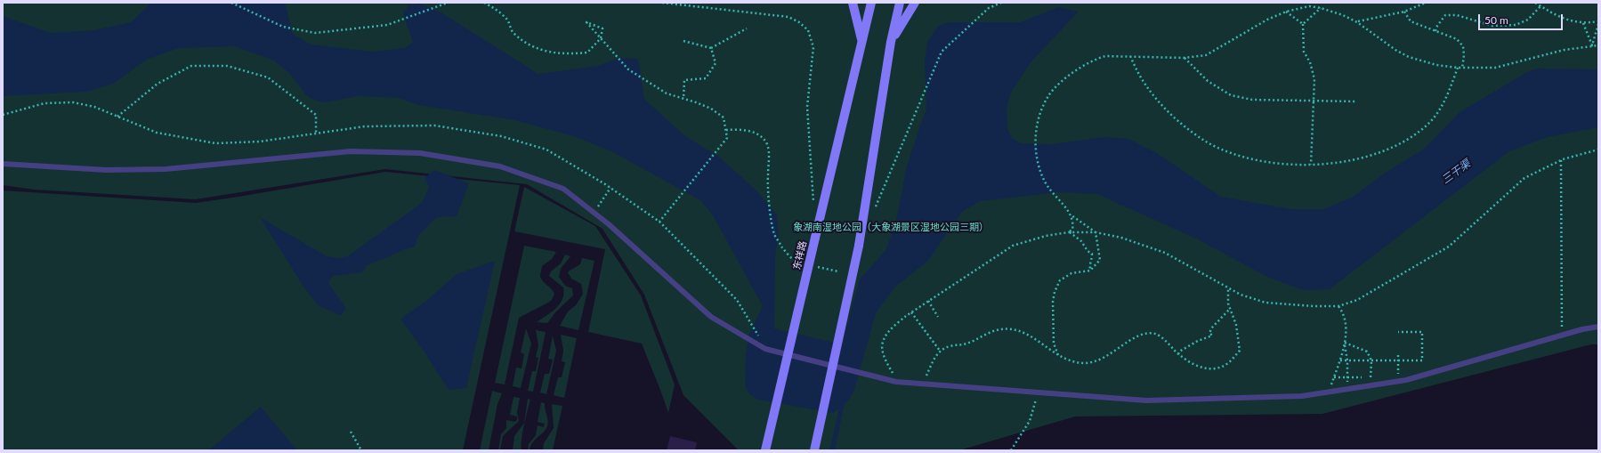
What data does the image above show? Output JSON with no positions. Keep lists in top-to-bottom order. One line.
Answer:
{"streets":{"main road":["东祥路"]},"water":["三干渠"],"parks":["象湖南湿地公园（大象湖景区湿地公园三期）"],"scale_bar":"50 m"}
